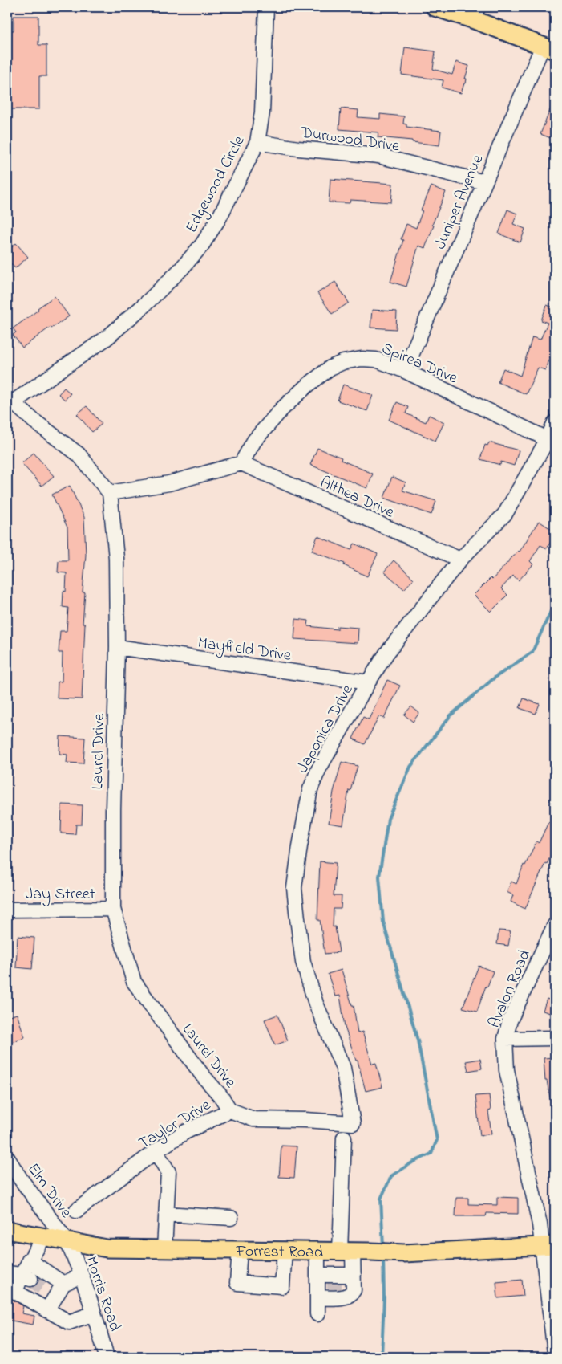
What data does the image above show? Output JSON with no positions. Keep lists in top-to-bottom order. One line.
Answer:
{"streets":{"main road":["Forrest Road"],"street":["Durwood Drive","Edgewood Circle","Juniper Avenue","Spirea Drive","Althea Drive","Mayfield Drive","Japonica Drive","Laurel Drive","Jay Street","Avalon Road","Taylor Drive","Elm Drive","Morris Road"]},"crossings":[["Durwood Drive","Edgewood Circle"],["Durwood Drive","Juniper Avenue"],["Juniper Avenue","Spirea Drive"],["Spirea Drive","Althea Drive"],["Spirea Drive","Japonica Drive"],["Althea Drive","Japonica Drive"],["Mayfield Drive","Japonica Drive"],["Mayfield Drive","Laurel Drive"],["Japonica Drive","Taylor Drive"],["Laurel Drive","Jay Street"],["Laurel Drive","Taylor Drive"],["Avalon Road","Forrest Road"],["Elm Drive","Forrest Road"],["Elm Drive","Morris Road"],["Forrest Road","Morris Road"]]}
